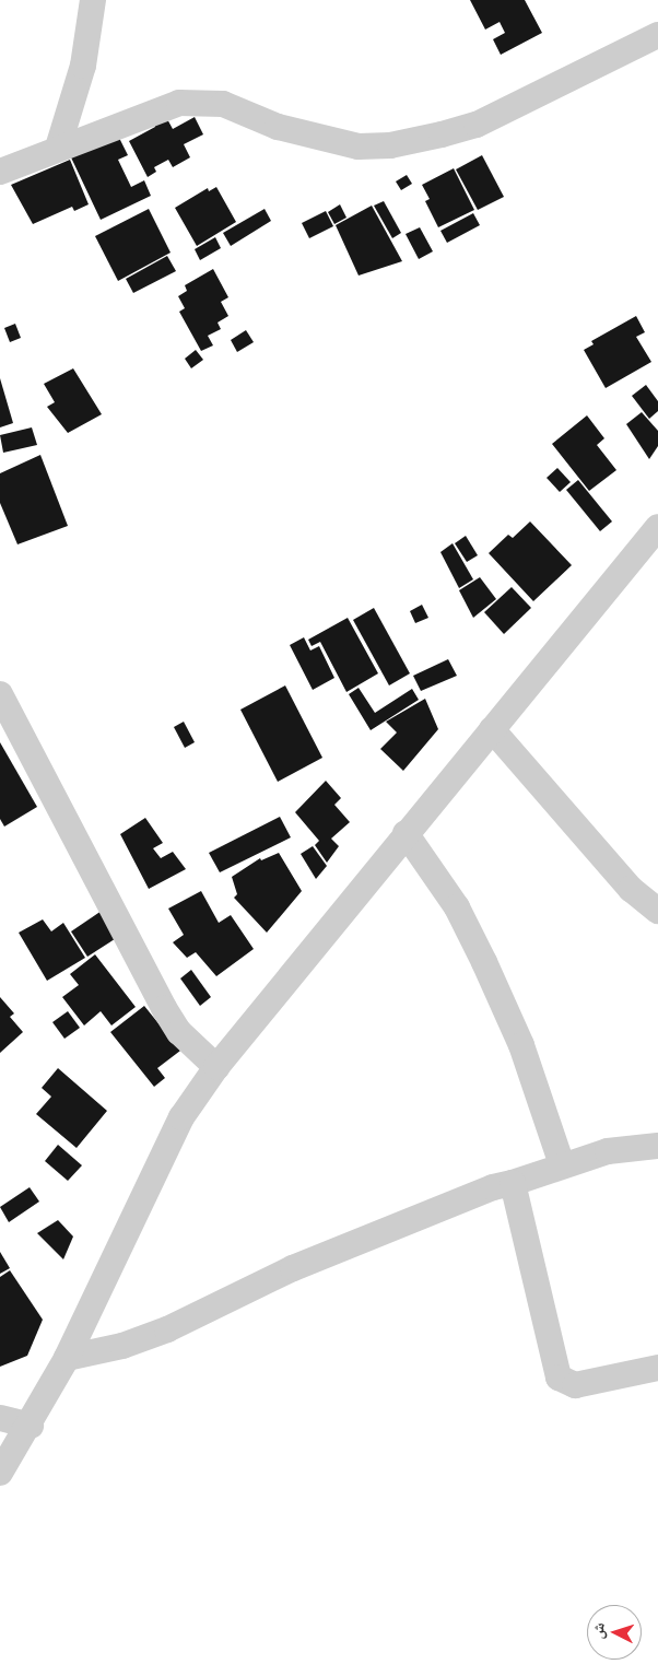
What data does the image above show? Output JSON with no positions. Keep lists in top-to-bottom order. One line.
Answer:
{"north":"left"}
